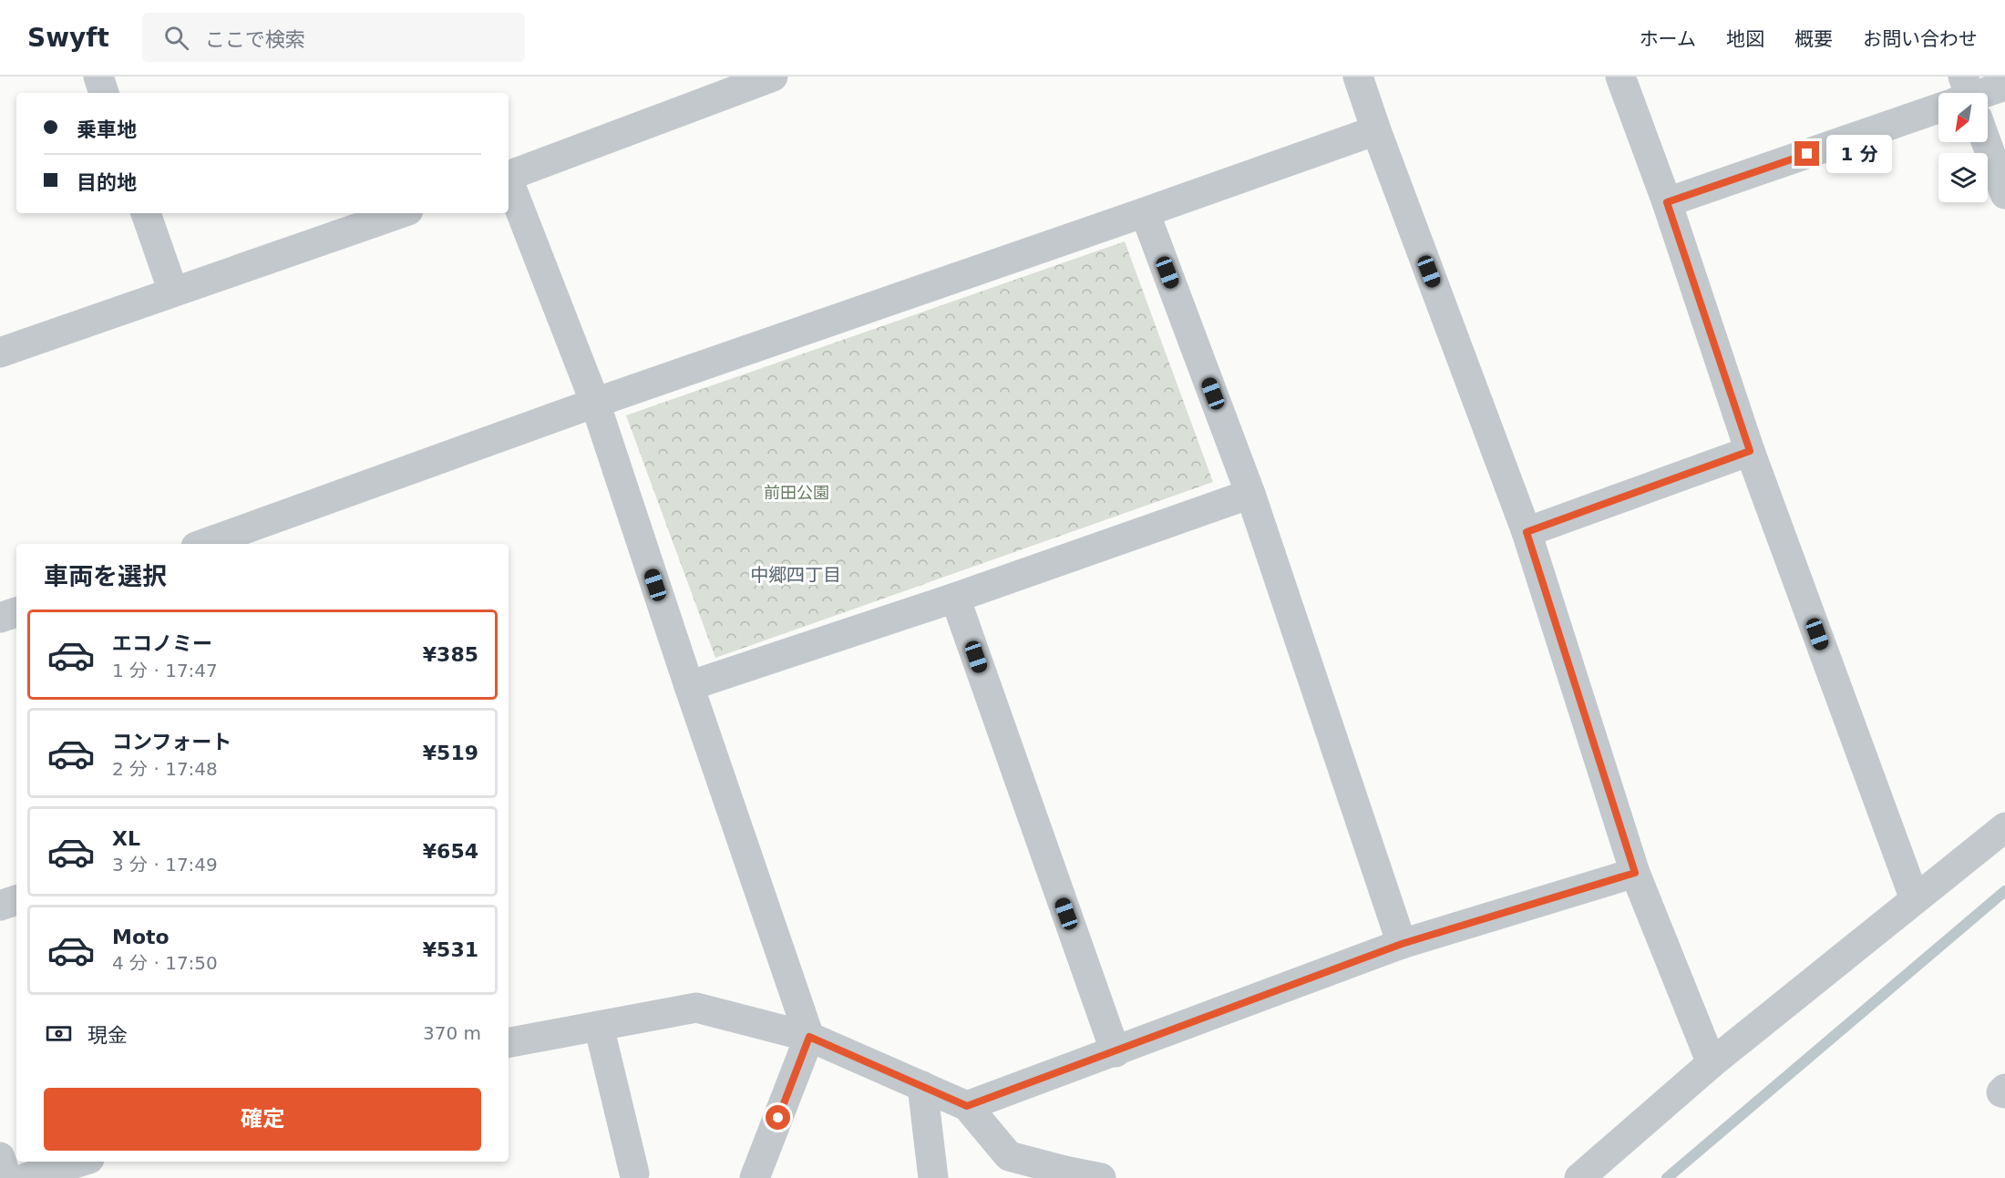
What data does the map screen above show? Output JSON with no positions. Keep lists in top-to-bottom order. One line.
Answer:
{"districts":["中郷四丁目"],"parks":["前田公園"],"north":"bottom left","page":{"header":"Swyft","search":"ここで検索","nav":["ホーム","地図","概要","お問い合わせ"],"banner":["乗車地","目的地"],"bubble":"1 分","heading":"車両を選択","list":[{"name":"エコノミー","note":"1 分 · 17:47","value":"¥385"},{"name":"コンフォート","note":"2 分 · 17:48","value":"¥519"},{"name":"XL","note":"3 分 · 17:49","value":"¥654"},{"name":"Moto","note":"4 分 · 17:50","value":"¥531"}],"pay":["現金","370 m"],"buttons":"確定"}}
